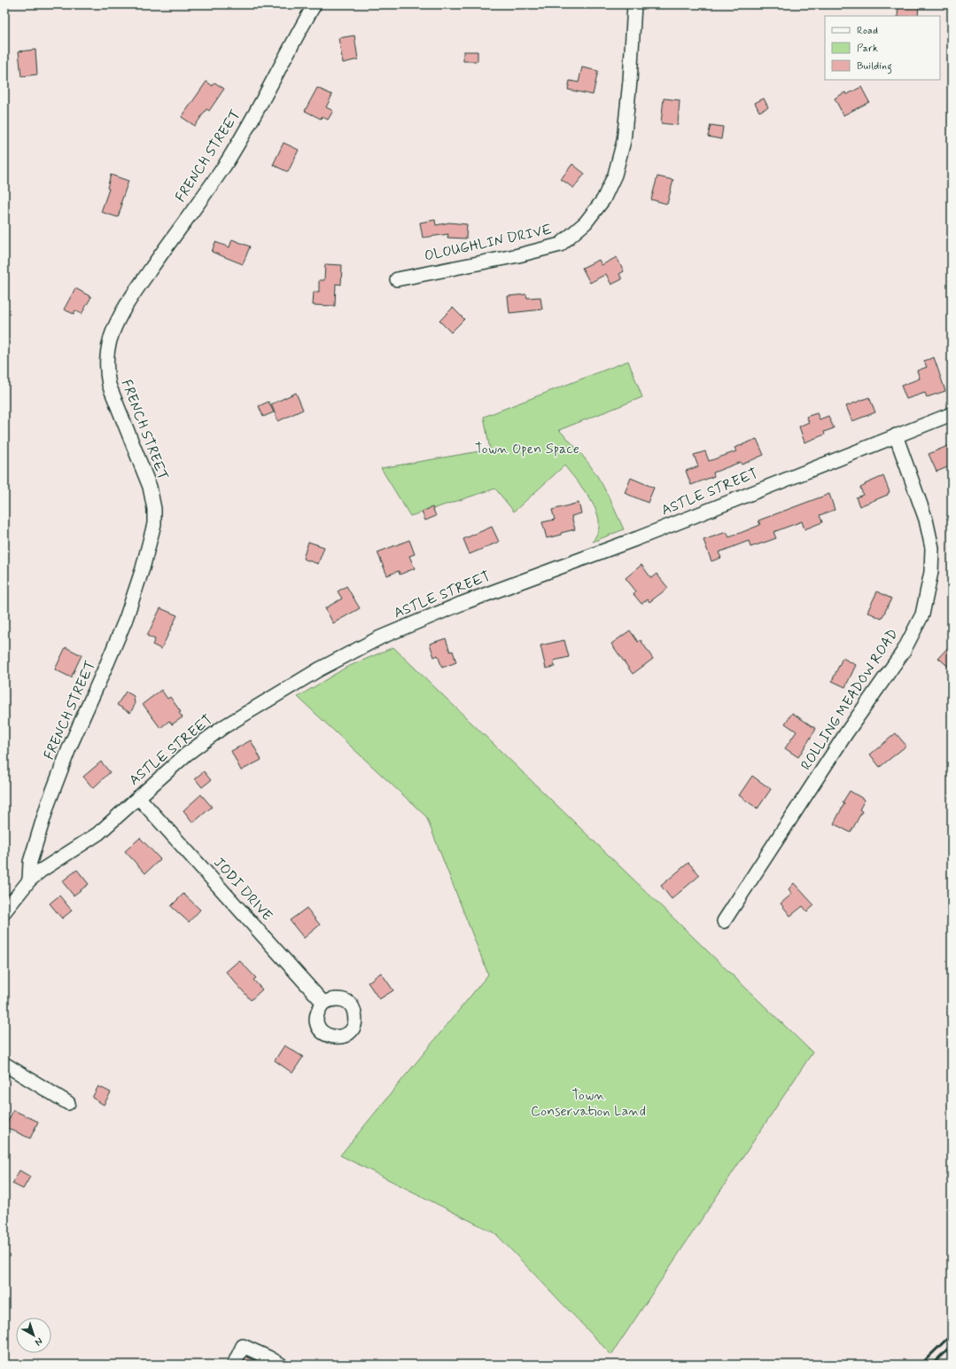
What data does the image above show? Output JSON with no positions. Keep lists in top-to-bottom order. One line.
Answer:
{"streets":{"street":["FRENCH STREET","OLOUGHLIN DRIVE","ASTLE STREET","ROLLING MEADOW ROAD","JODI DRIVE"]},"crossings":[["FRENCH STREET","ASTLE STREET"],["ASTLE STREET","ROLLING MEADOW ROAD"],["ASTLE STREET","JODI DRIVE"]],"parks":["Town Open Space","Town Conservation Land"],"legend":["Road","Park","Building"],"north":"bottom right"}
